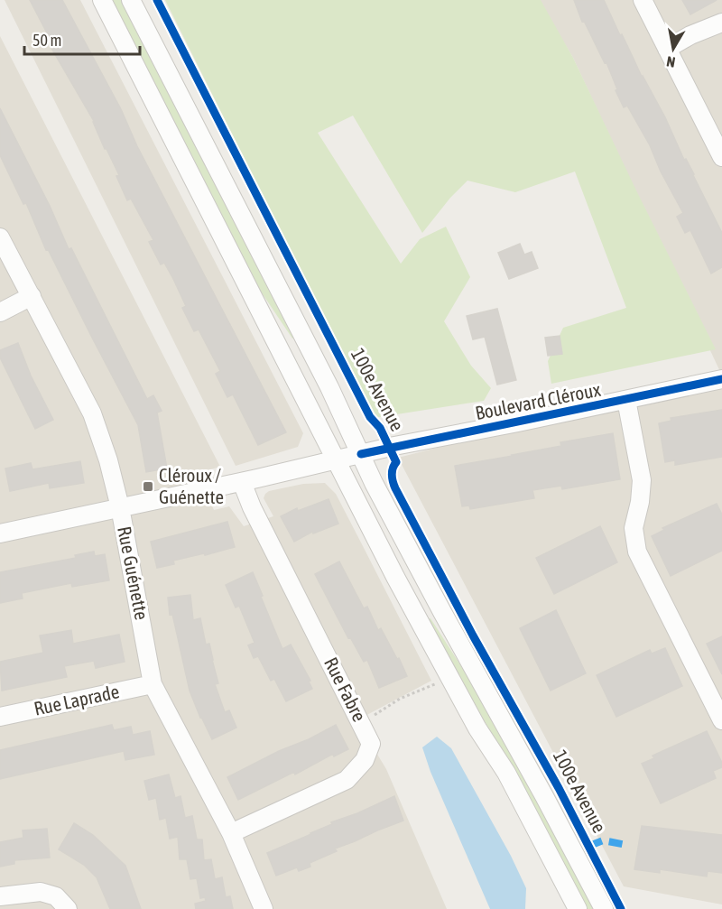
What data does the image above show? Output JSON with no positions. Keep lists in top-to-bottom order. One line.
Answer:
{"streets":{"street":["100e Avenue","Boulevard Cléroux","Rue Guénette","Rue Fabre","Rue Laprade"]},"crossings":[["100e Avenue","Boulevard Cléroux"],["Boulevard Cléroux","Rue Guénette"],["Boulevard Cléroux","Rue Fabre"],["Rue Guénette","Rue Fabre"],["Rue Guénette","Rue Laprade"]],"places":{"transit":["Cléroux / Guénette"]},"scale_bar":"50 m","north":"bottom"}
